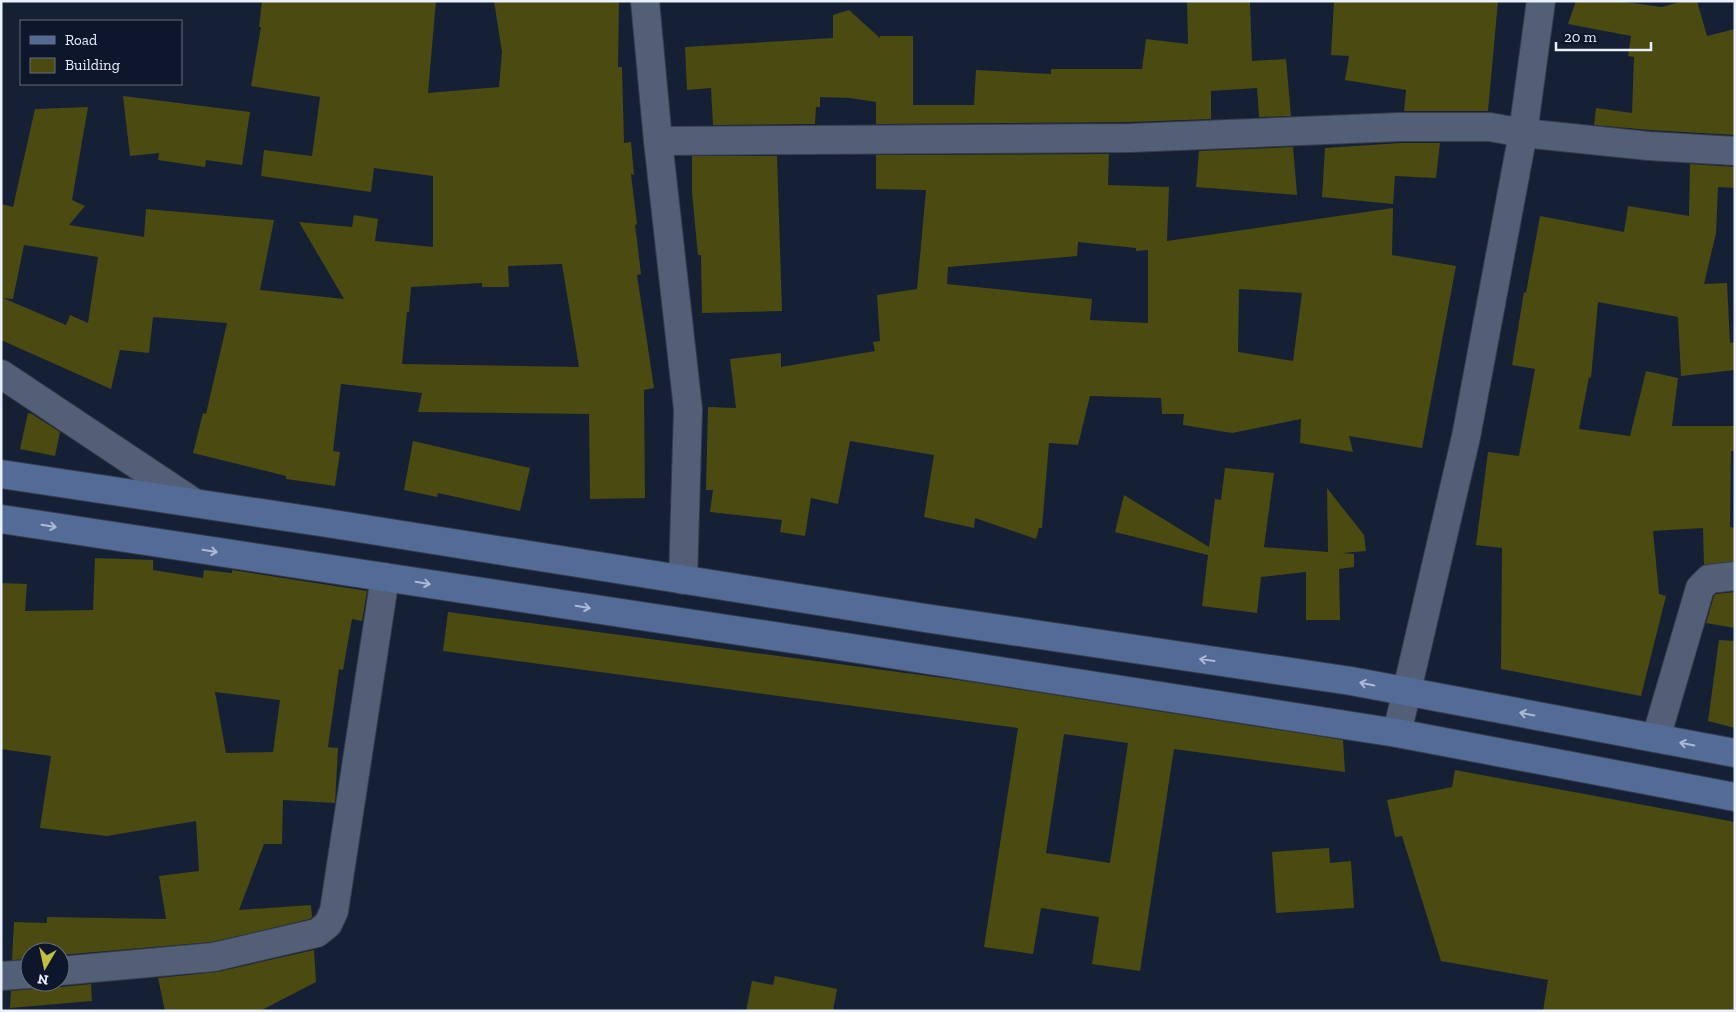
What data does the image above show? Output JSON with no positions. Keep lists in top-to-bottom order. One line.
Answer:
{"legend":["Road","Building"],"scale_bar":"20 m","north":"bottom"}
